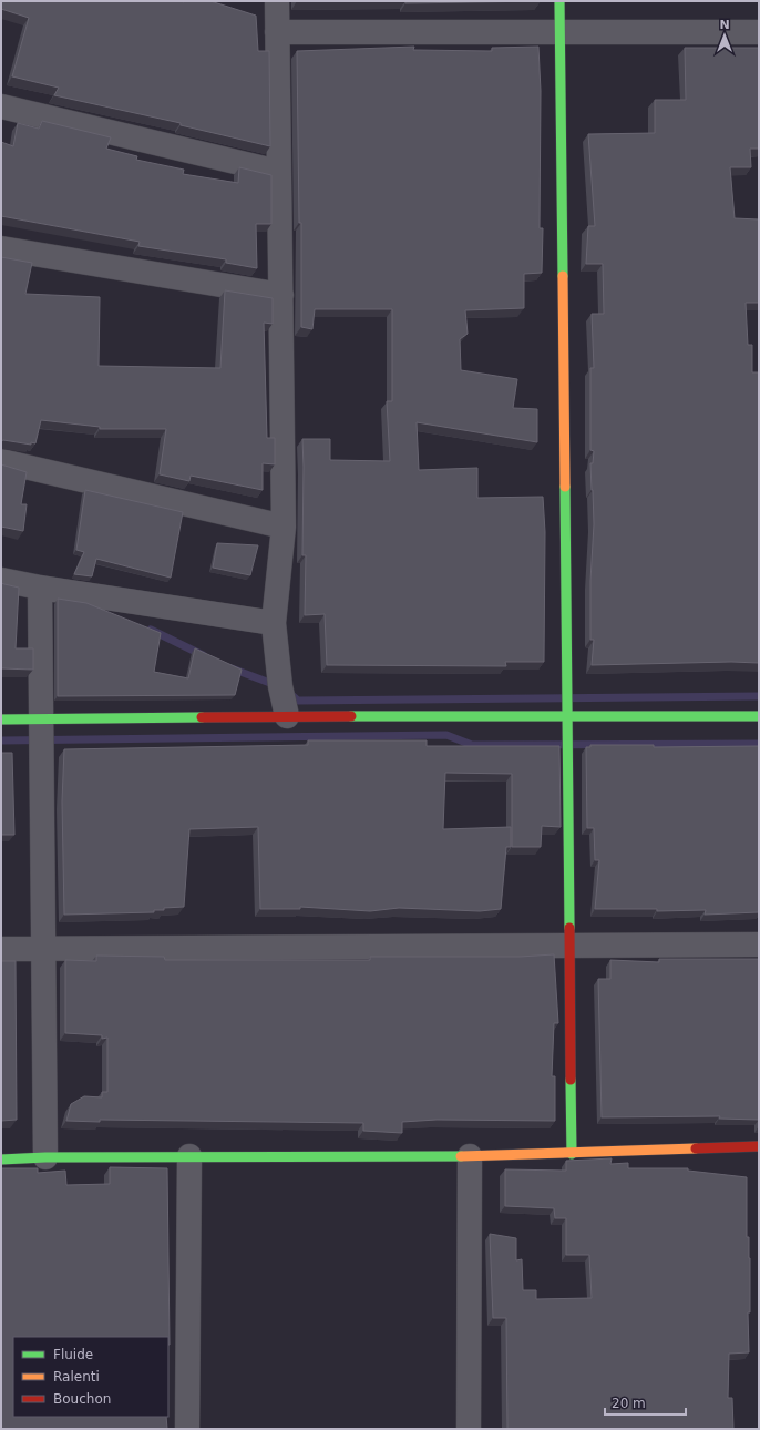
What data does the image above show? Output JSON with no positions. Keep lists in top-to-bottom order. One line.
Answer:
{"legend":["Fluide","Ralenti","Bouchon"],"scale_bar":"20 m","north":"top"}
